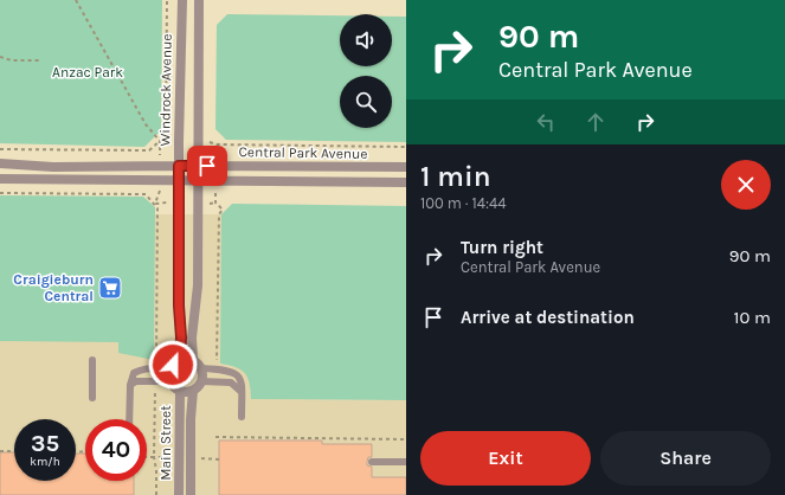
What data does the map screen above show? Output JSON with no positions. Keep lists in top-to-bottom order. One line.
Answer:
{"streets":{"street":["Windrock Avenue","Central Park Avenue","Main Street"]},"crossings":[["Windrock Avenue","Central Park Avenue"]],"parks":["Anzac Park"],"places":{"supermarket":["Craigieburn Central"]},"page":{"turn":["90 m","Central Park Avenue"],"heading":["1 min","100 m · 14:44"],"list":[{"name":"Turn right","note":"Central Park Avenue","value":"90 m"},{"name":"Arrive at destination","value":"10 m"}],"speed":"35 km/h","limit":"40","buttons":["Exit","Share"]}}
